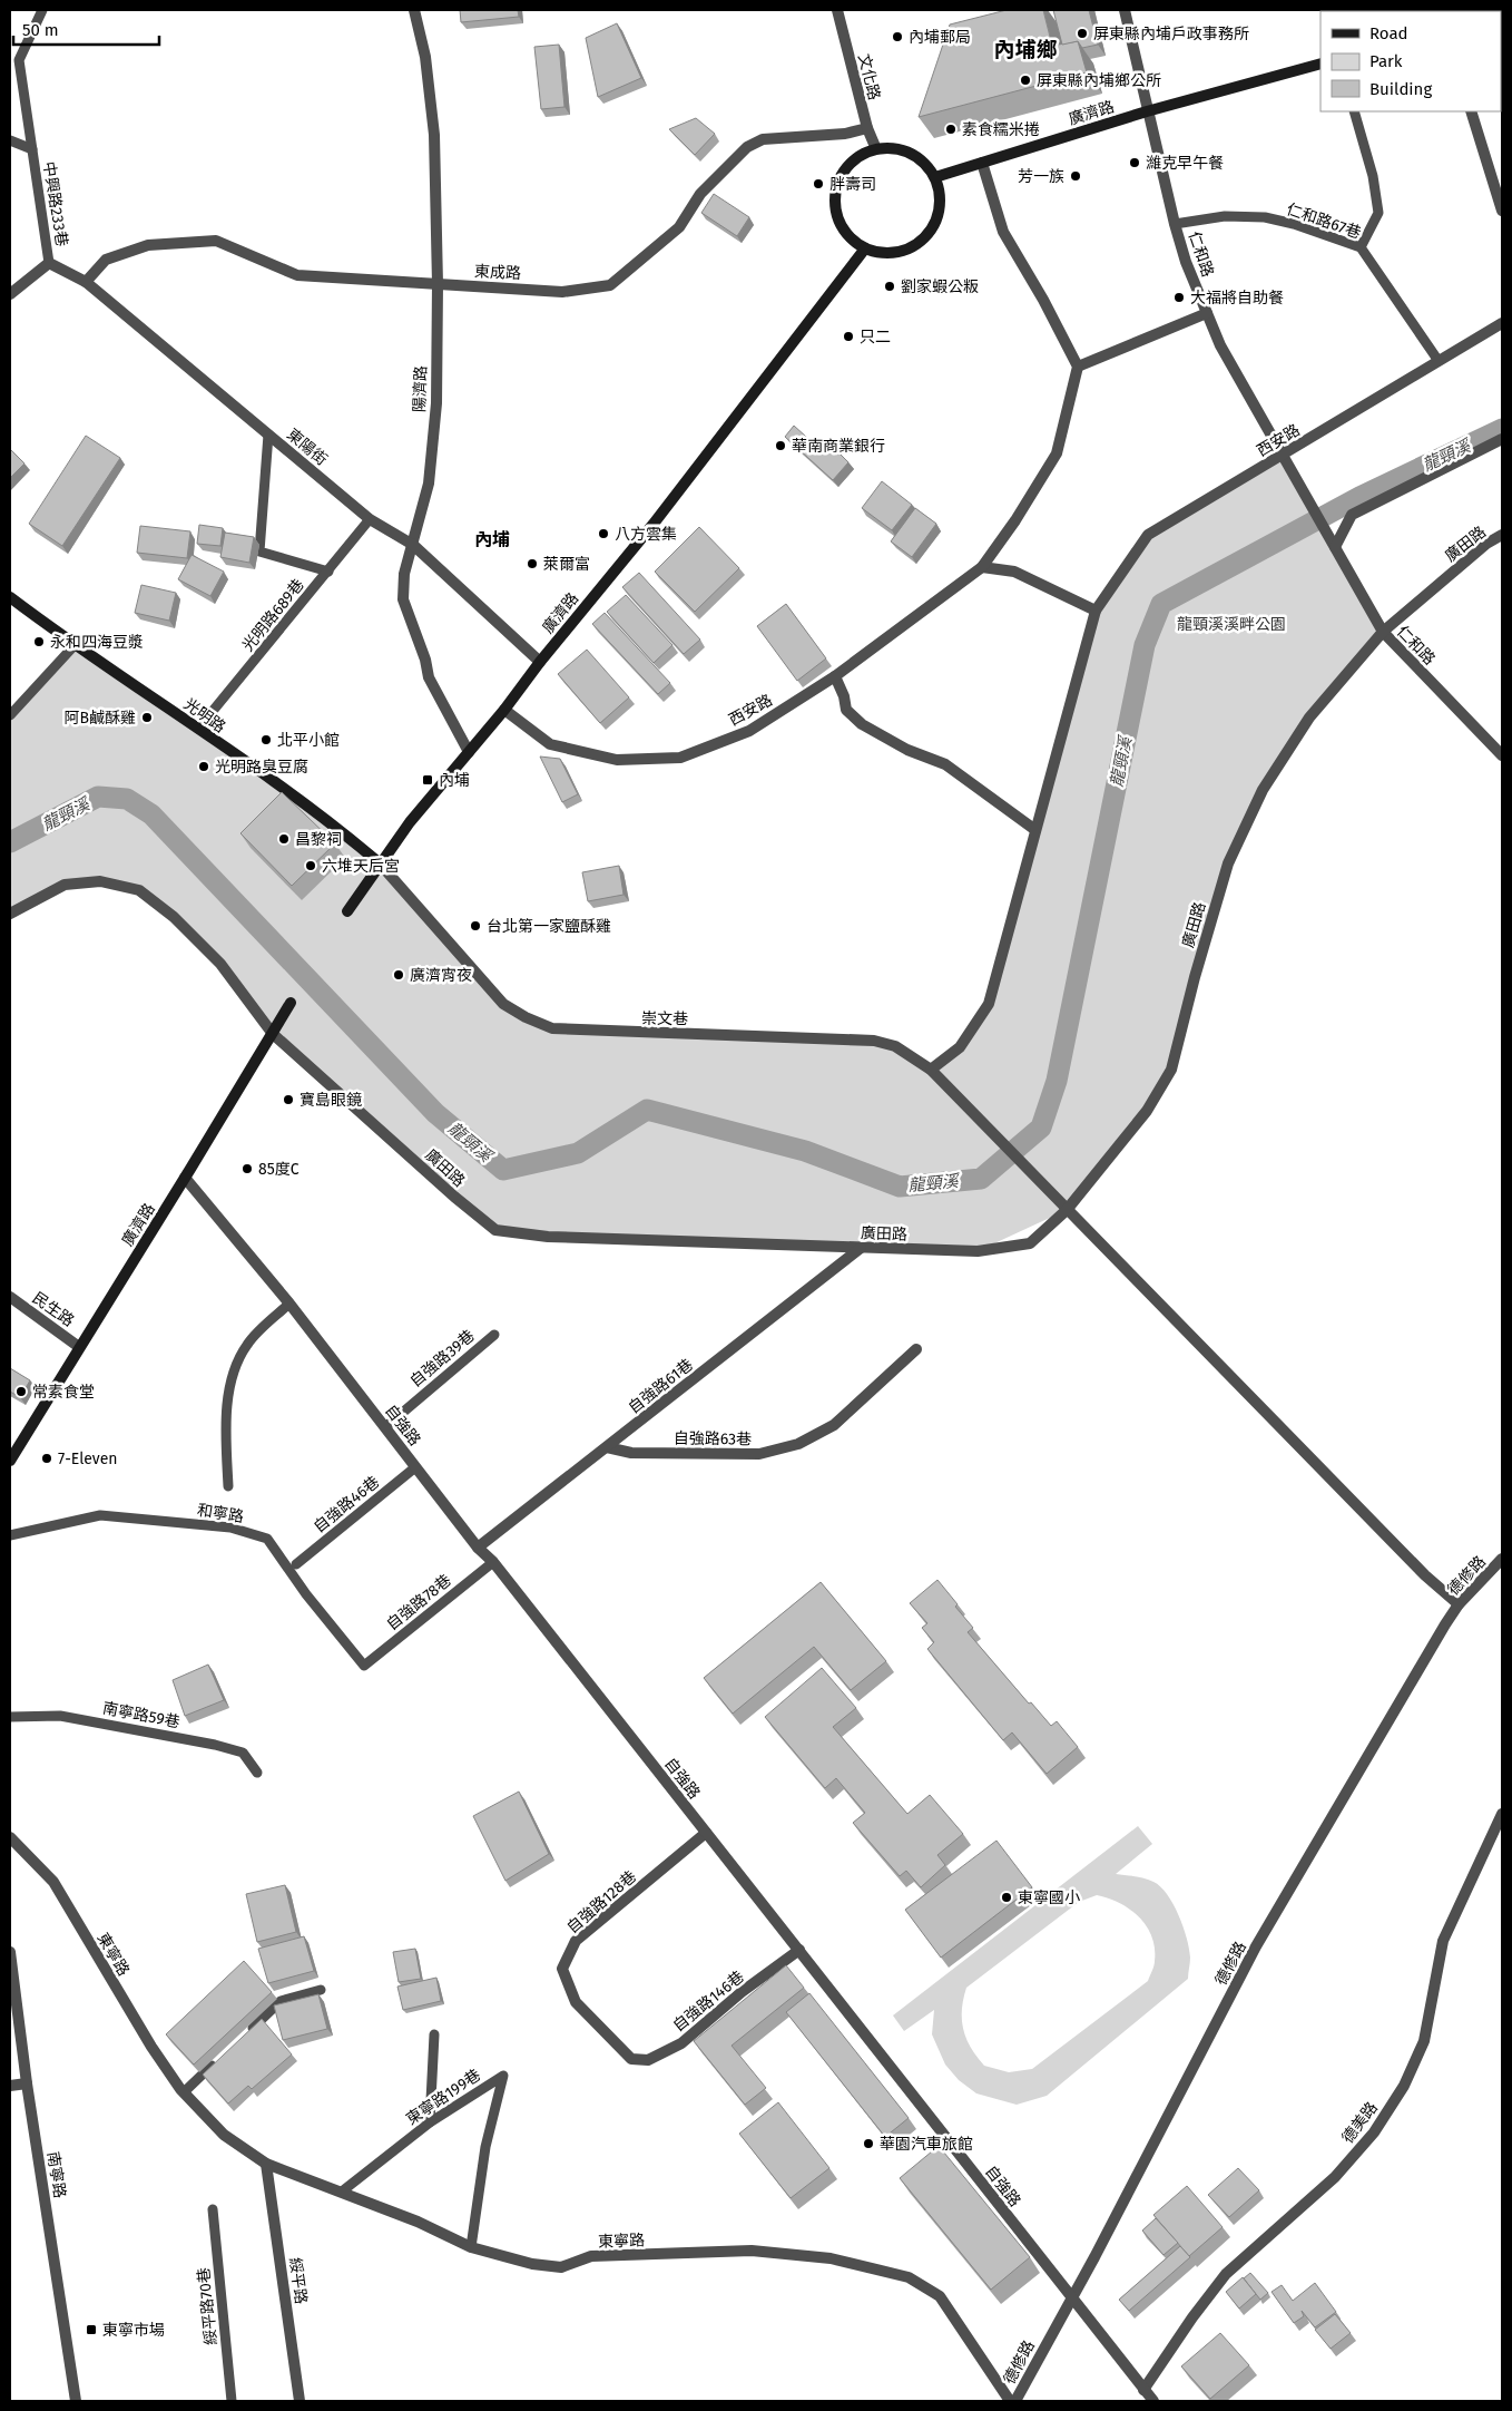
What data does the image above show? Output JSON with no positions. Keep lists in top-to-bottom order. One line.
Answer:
{"streets":{"main road":["廣濟路","光明路"],"street":["文化路","仁和路","東成路","陽濟路","西安路","東陽街","廣田路","崇文巷","民生路","自強路61巷","自強路","自強路63巷","德修路","自強路128巷","東寧路","自強路146巷","德美路","南寧路","綏平路"],"lane":["中興路233巷","仁和路67巷","光明路689巷","自強路39巷","自強路46巷","和寧路","自強路78巷","南寧路59巷","東寧路199巷","綏平路70巷"]},"crossings":[["文化路","廣濟路"],["文化路","東成路"],["廣濟路","仁和路"],["廣濟路","陽濟路"],["廣濟路","西安路"],["廣濟路","東陽街"],["廣濟路","廣田路"],["廣濟路","光明路"],["廣濟路","崇文巷"],["廣濟路","民生路"],["廣濟路","自強路"],["中興路233巷","東陽街"],["仁和路67巷","仁和路"],["仁和路67巷","西安路"],["仁和路","西安路"],["仁和路","廣田路"],["東成路","陽濟路"],["東成路","東陽街"],["陽濟路","東陽街"],["西安路","崇文巷"],["東陽街","光明路689巷"],["廣田路","崇文巷"],["廣田路","自強路61巷"],["光明路689巷","光明路"],["光明路","崇文巷"],["崇文巷","德修路"],["自強路39巷","自強路"],["自強路61巷","自強路"],["自強路61巷","自強路63巷"],["自強路","自強路46巷"],["自強路","德修路"],["自強路","自強路78巷"],["自強路","自強路128巷"],["自強路","自強路146巷"],["自強路","德美路"],["和寧路","自強路78巷"],["自強路128巷","自強路146巷"],["東寧路","東寧路199巷"],["東寧路","綏平路"]],"districts":["內埔鄉","內埔"],"water":["龍頸溪"],"parks":["龍頸溪溪畔公園"],"places":{"other":["屏東縣內埔戶政事務所","內埔郵局","屏東縣內埔鄉公所","素食糯米捲","濰克早午餐","芳一族","胖壽司","劉家蝦公粄","大福將自助餐","只二","華南商業銀行","八方雲集","萊爾富","永和四海豆漿","阿B鹹酥雞","北平小館","光明路臭豆腐","昌黎祠","六堆天后宮","台北第一家鹽酥雞","廣濟宵夜","寶島眼鏡","85度C","常素食堂","7-Eleven","東寧國小","華園汽車旅館"],"transit":["內埔","東寧市場"]},"legend":["Road","Park","Building"],"scale_bar":"50 m"}
